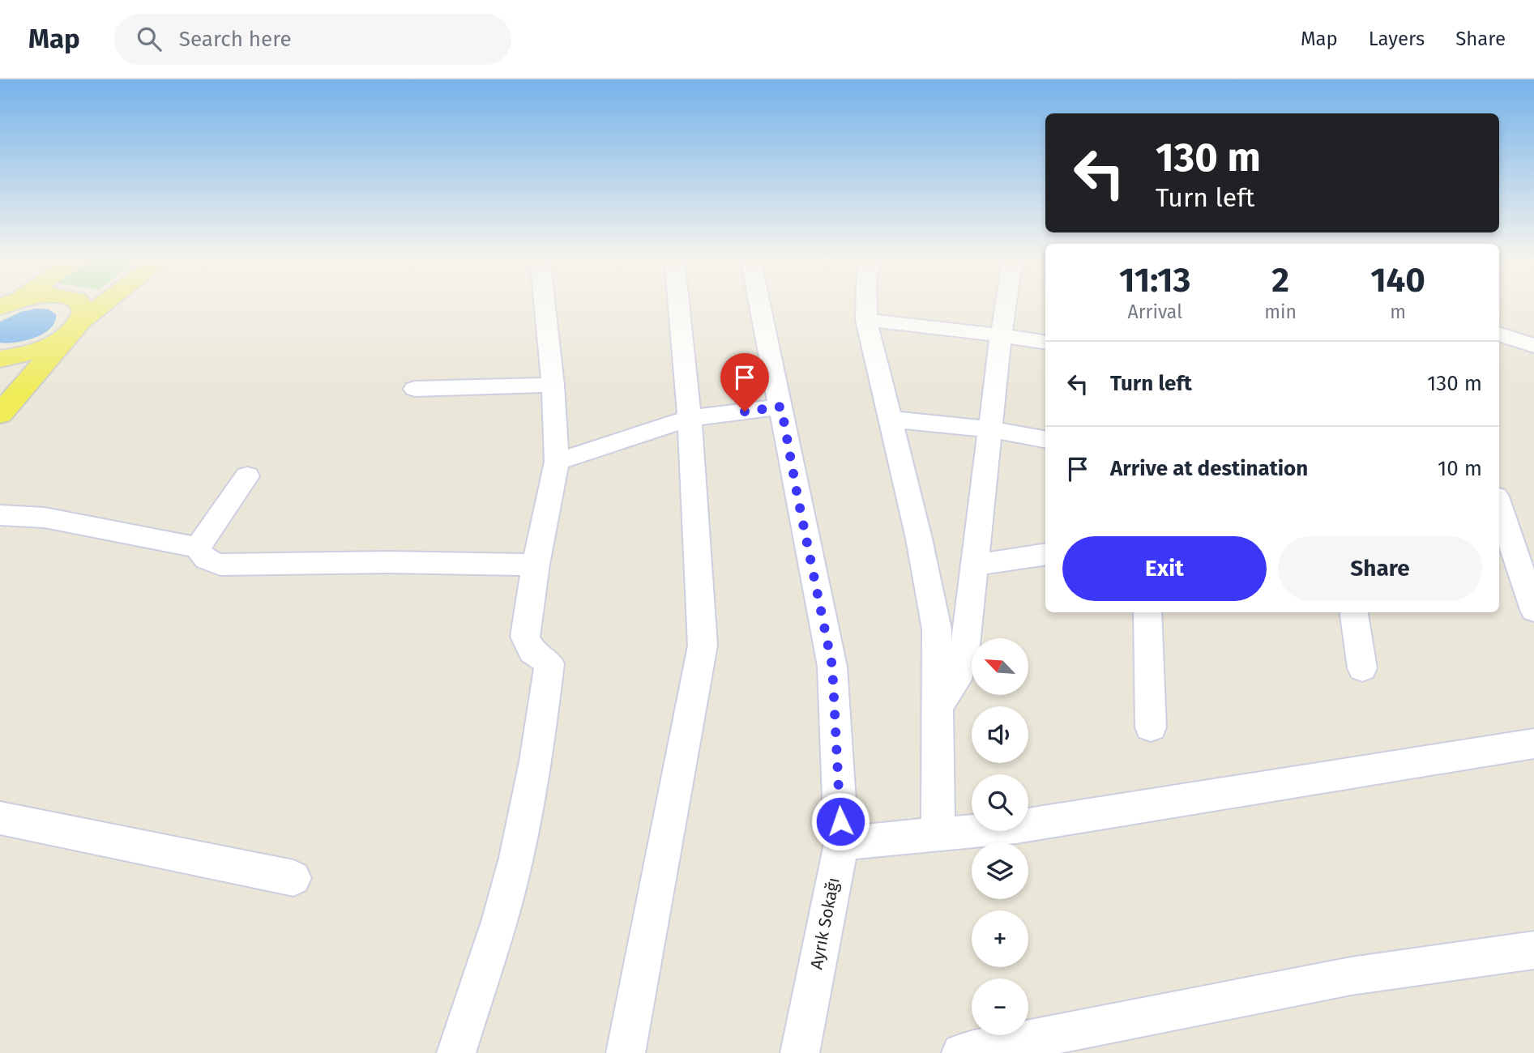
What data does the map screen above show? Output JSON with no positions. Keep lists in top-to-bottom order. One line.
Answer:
{"streets":{"street":["Ayrık Sokağı"]},"north":"top left","page":{"header":"Map","search":"Search here","nav":["Map","Layers","Share"],"turn":["130 m","Turn left"],"eta":["11:13","Arrival","2","min","140","m"],"list":[{"name":"Turn left","value":"130 m"},{"name":"Arrive at destination","value":"10 m"}],"buttons":["Exit","Share"],"map_buttons":["+","−"]}}
